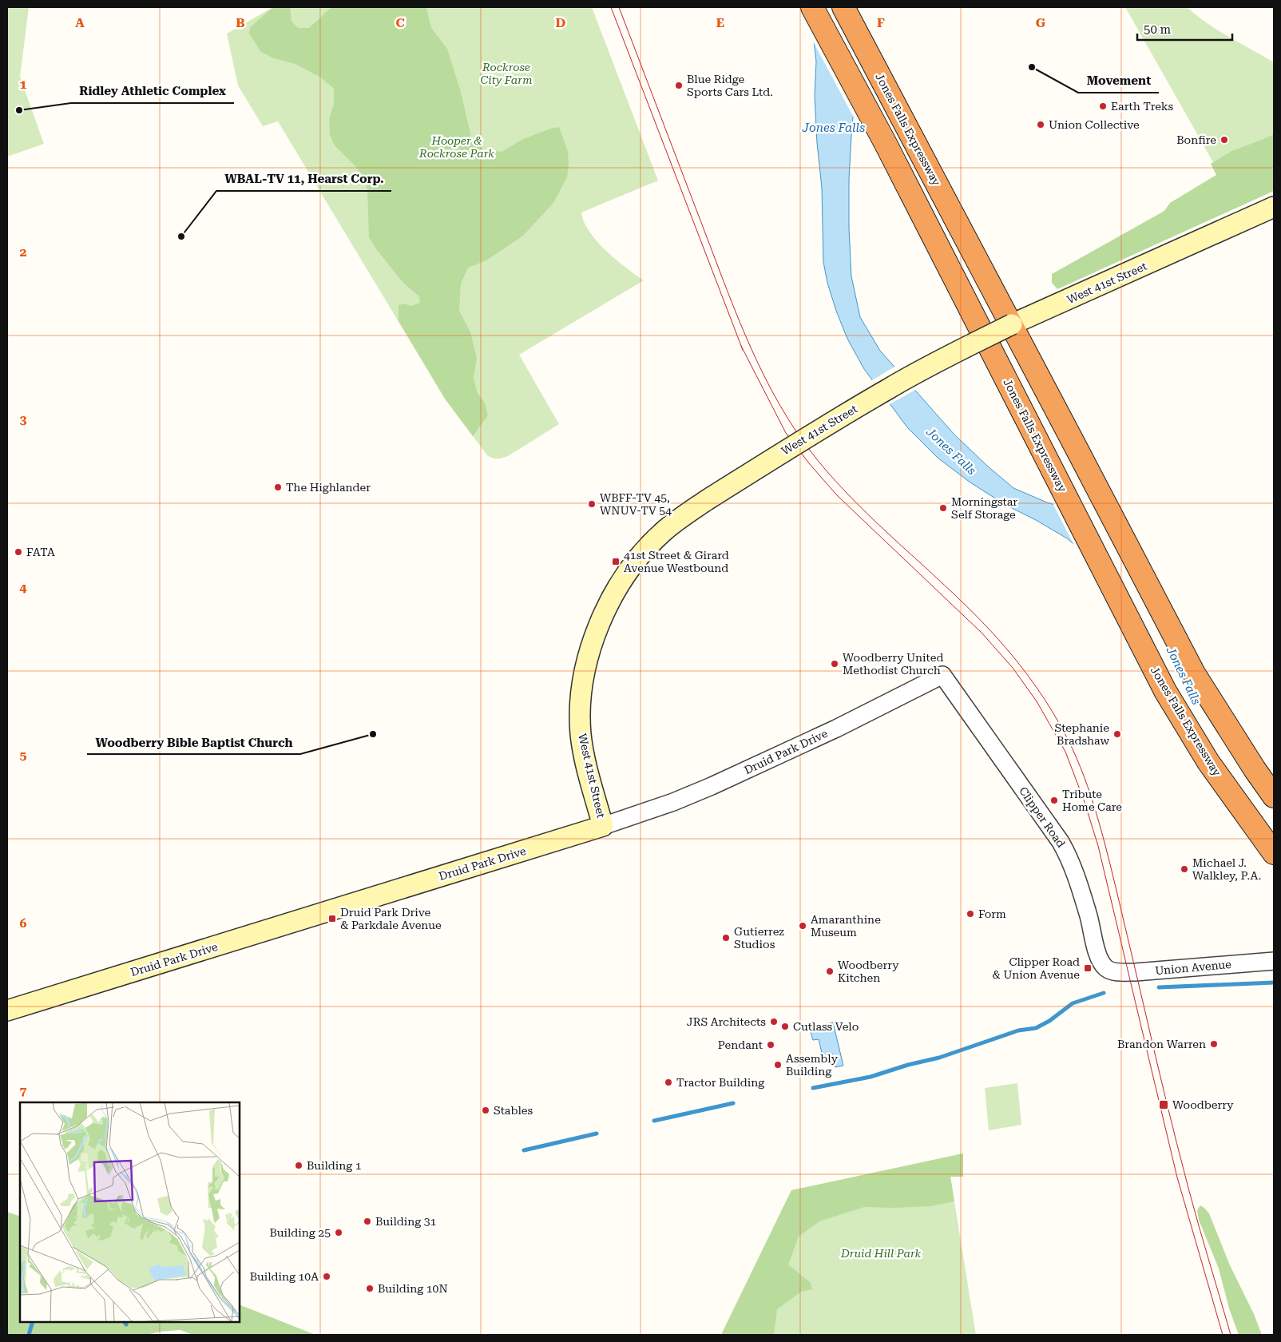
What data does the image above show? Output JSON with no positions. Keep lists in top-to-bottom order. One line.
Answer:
{"streets":{"highway":["Jones Falls Expressway"],"main road":["West 41st Street","Druid Park Drive"],"street":["Clipper Road","Union Avenue"]},"crossings":[["West 41st Street","Druid Park Drive"],["Druid Park Drive","Clipper Road"],["Clipper Road","Union Avenue"]],"water":["Jones Falls"],"parks":["Rockrose City Farm","Hooper & Rockrose Park","Druid Hill Park"],"places":{"other":["Movement","Blue Ridge Sports Cars Ltd.","Earth Treks","Ridley Athletic Complex","Union Collective","Bonfire","WBAL-TV 11, Hearst Corp.","The Highlander","WBFF-TV 45, WNUV-TV 54","Morningstar Self Storage","FATA","Woodberry United Methodist Church","Woodberry Bible Baptist Church","Stephanie Bradshaw","Tribute Home Care","Michael J. Walkley, P.A.","Form","Amaranthine Museum","Gutierrez Studios","Woodberry Kitchen","JRS Architects","Cutlass Velo","Brandon Warren","Pendant","Assembly Building","Tractor Building","Stables","Building 1","Building 31","Building 25","Building 10A","Building 10N"],"transit":["41st Street & Girard Avenue Westbound","Druid Park Drive & Parkdale Avenue","Clipper Road & Union Avenue","Woodberry"]},"scale_bar":"50 m","grid":{"columns":["A","B","C","D","E","F","G"],"rows":["1","2","3","4","5","6","7"]}}
